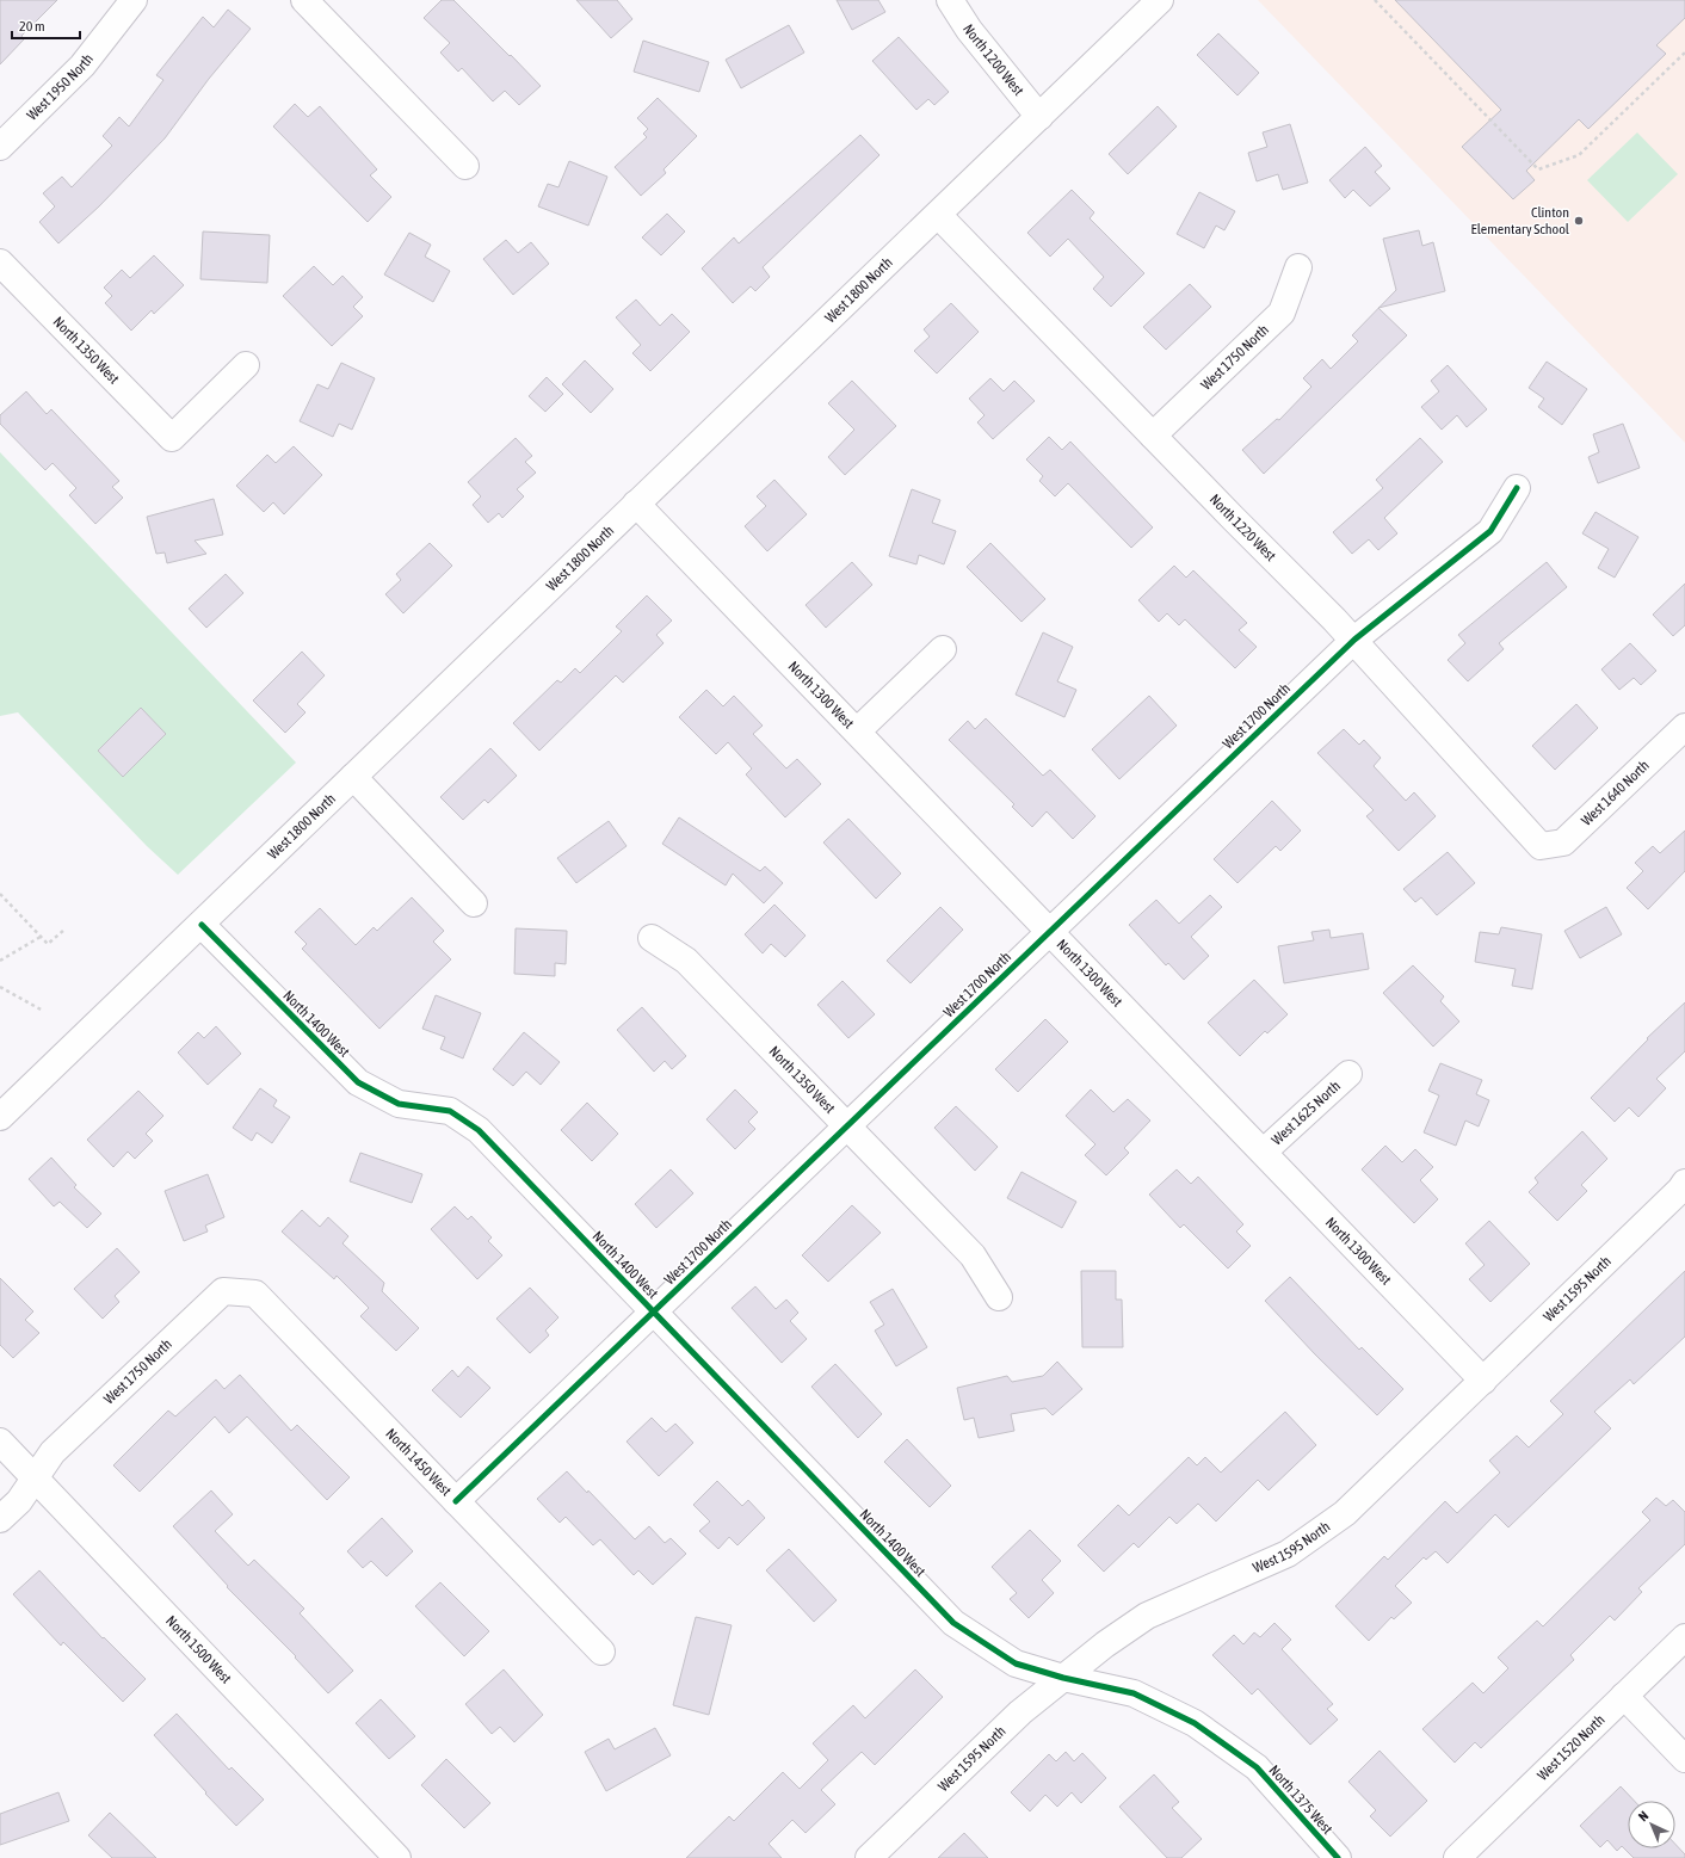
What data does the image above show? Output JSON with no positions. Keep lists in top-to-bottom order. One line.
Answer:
{"streets":{"street":["North 1200 West","West 1950 North","West 1800 North","North 1350 West","West 1750 North","North 1220 West","North 1300 West","West 1700 North","West 1640 North","North 1400 West","West 1625 North","West 1595 North","North 1450 West","North 1500 West","West 1520 North","North 1375 West"]},"crossings":[["North 1200 West","West 1800 North"],["West 1800 North","North 1220 West"],["West 1800 North","North 1300 West"],["West 1800 North","North 1400 West"],["North 1350 West","West 1700 North"],["West 1750 North","North 1220 West"],["West 1750 North","North 1450 West"],["West 1750 North","North 1500 West"],["North 1220 West","West 1700 North"],["North 1220 West","West 1640 North"],["North 1300 West","West 1700 North"],["North 1300 West","West 1625 North"],["North 1300 West","West 1595 North"],["West 1700 North","North 1400 West"],["West 1700 North","North 1450 West"],["North 1400 West","West 1595 North"],["North 1400 West","North 1375 West"],["West 1595 North","North 1375 West"]],"places":["Clinton Elementary School"],"scale_bar":"20 m","north":"top left"}
